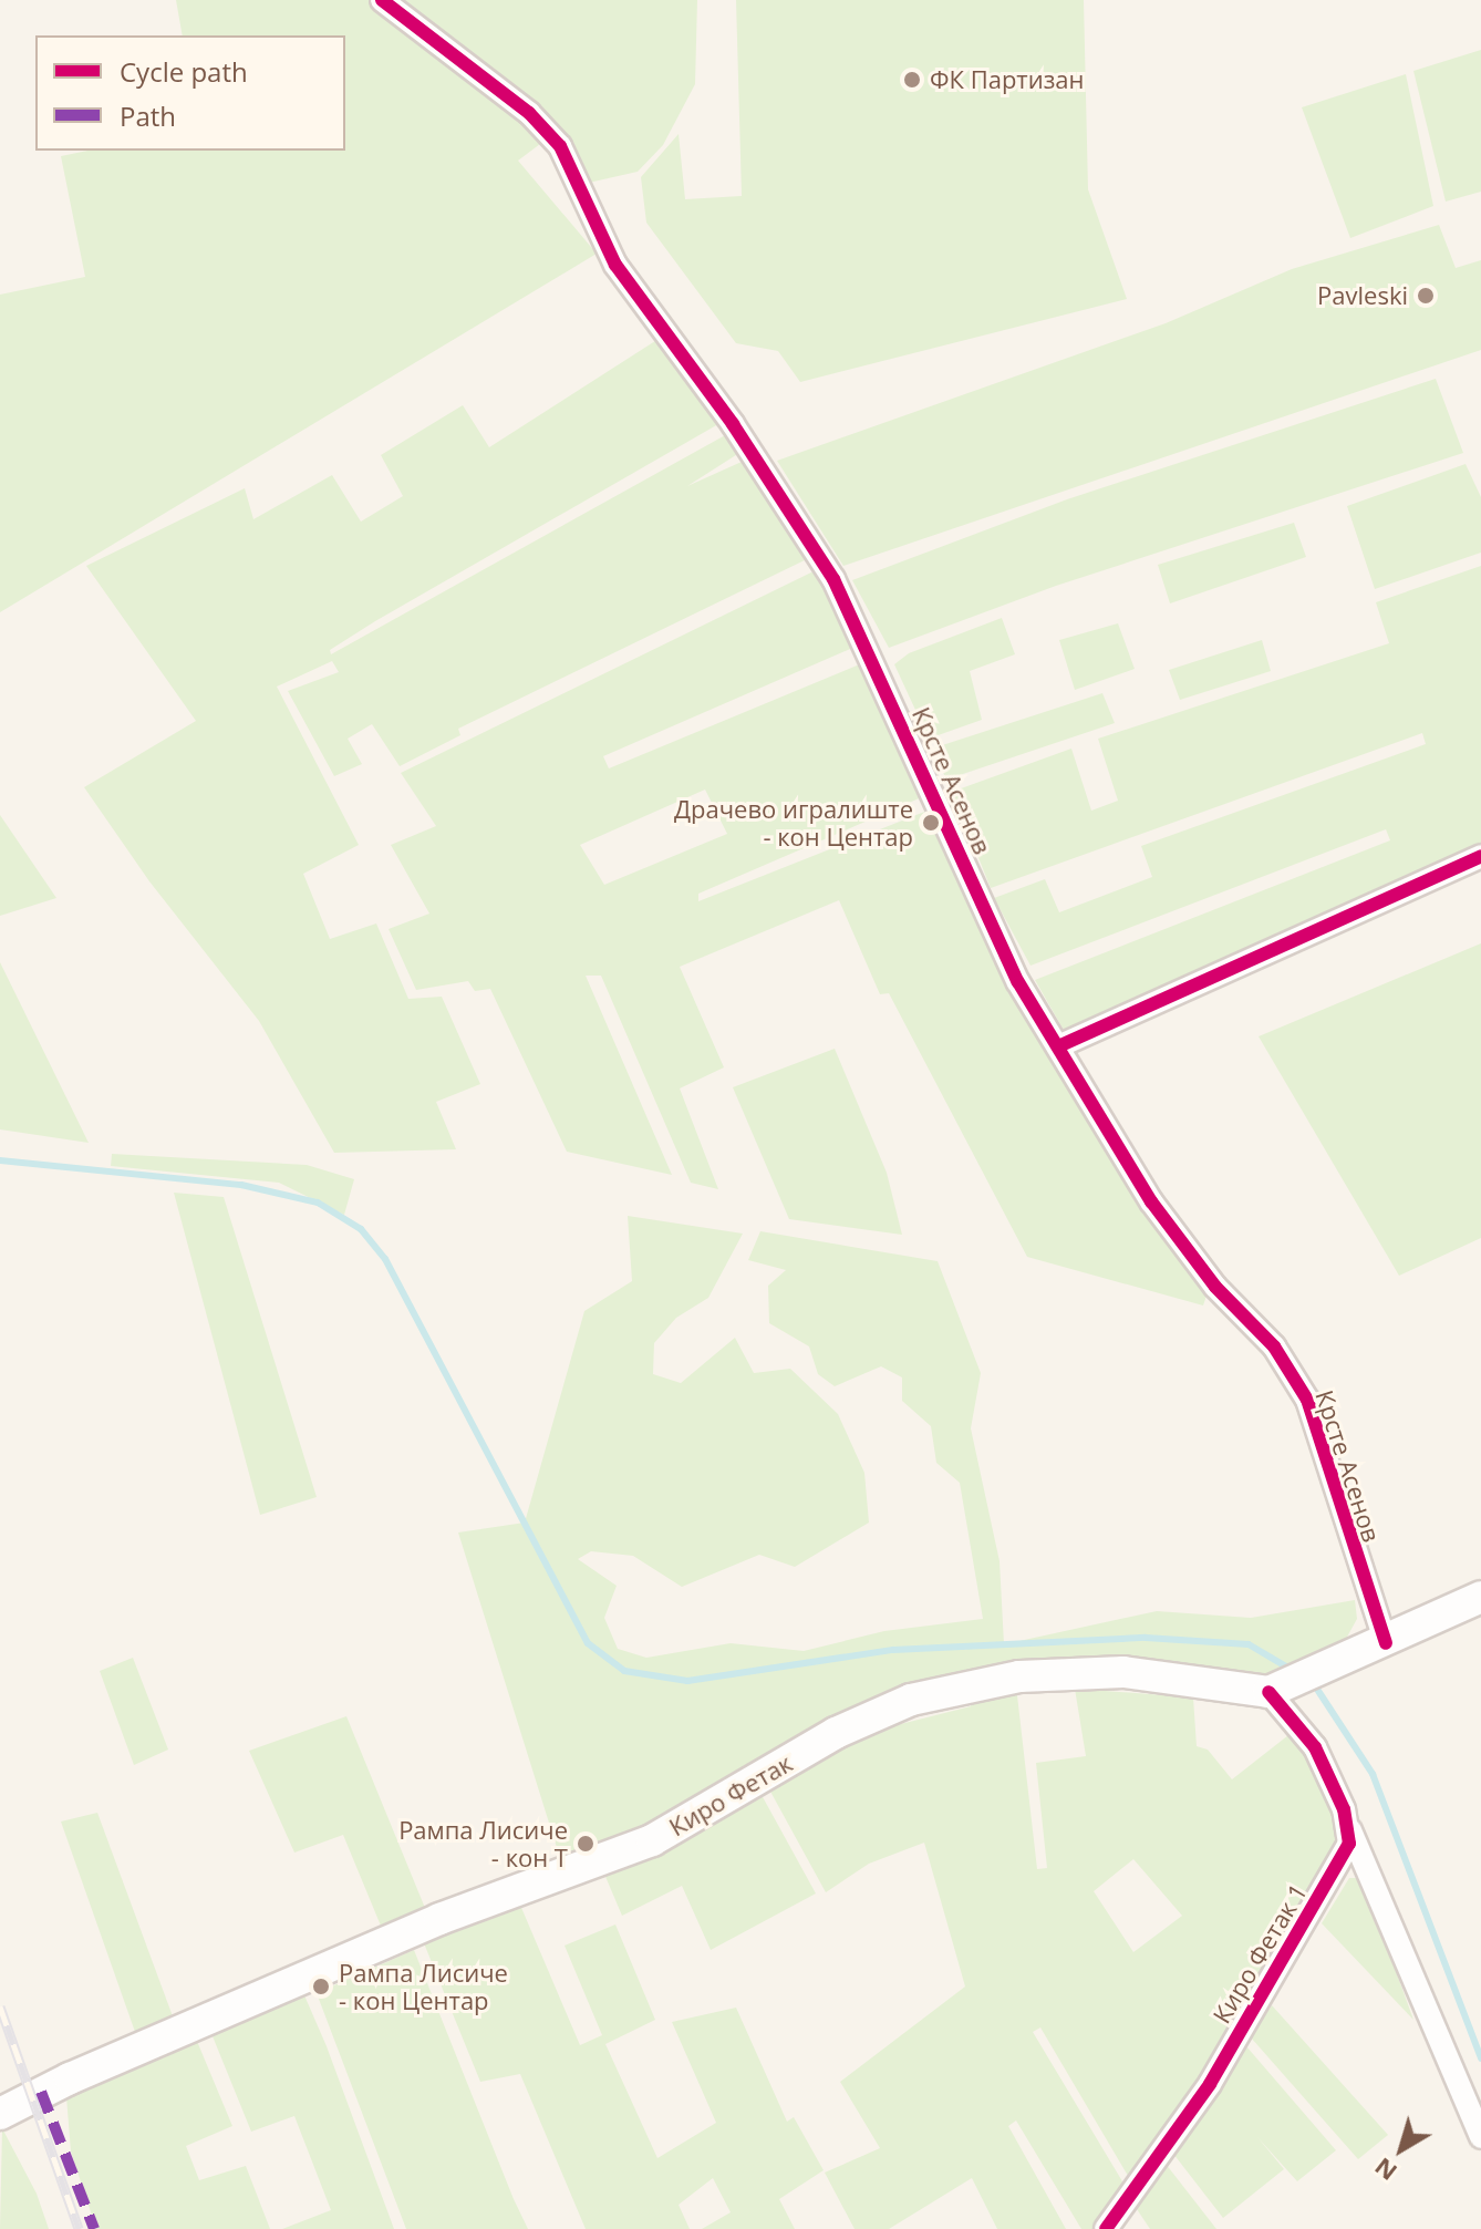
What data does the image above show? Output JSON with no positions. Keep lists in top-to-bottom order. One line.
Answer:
{"streets":{"main road":["Киро Фетак"],"street":["Крсте Асенов","Киро Фетак 1"]},"places":["ФК Партизан","Pavleski","Драчево игралиште - кон Центар","Рампа Лисиче - кон Т","Рампа Лисиче - кон Центар"],"legend":["Cycle path","Path"],"north":"bottom left"}
